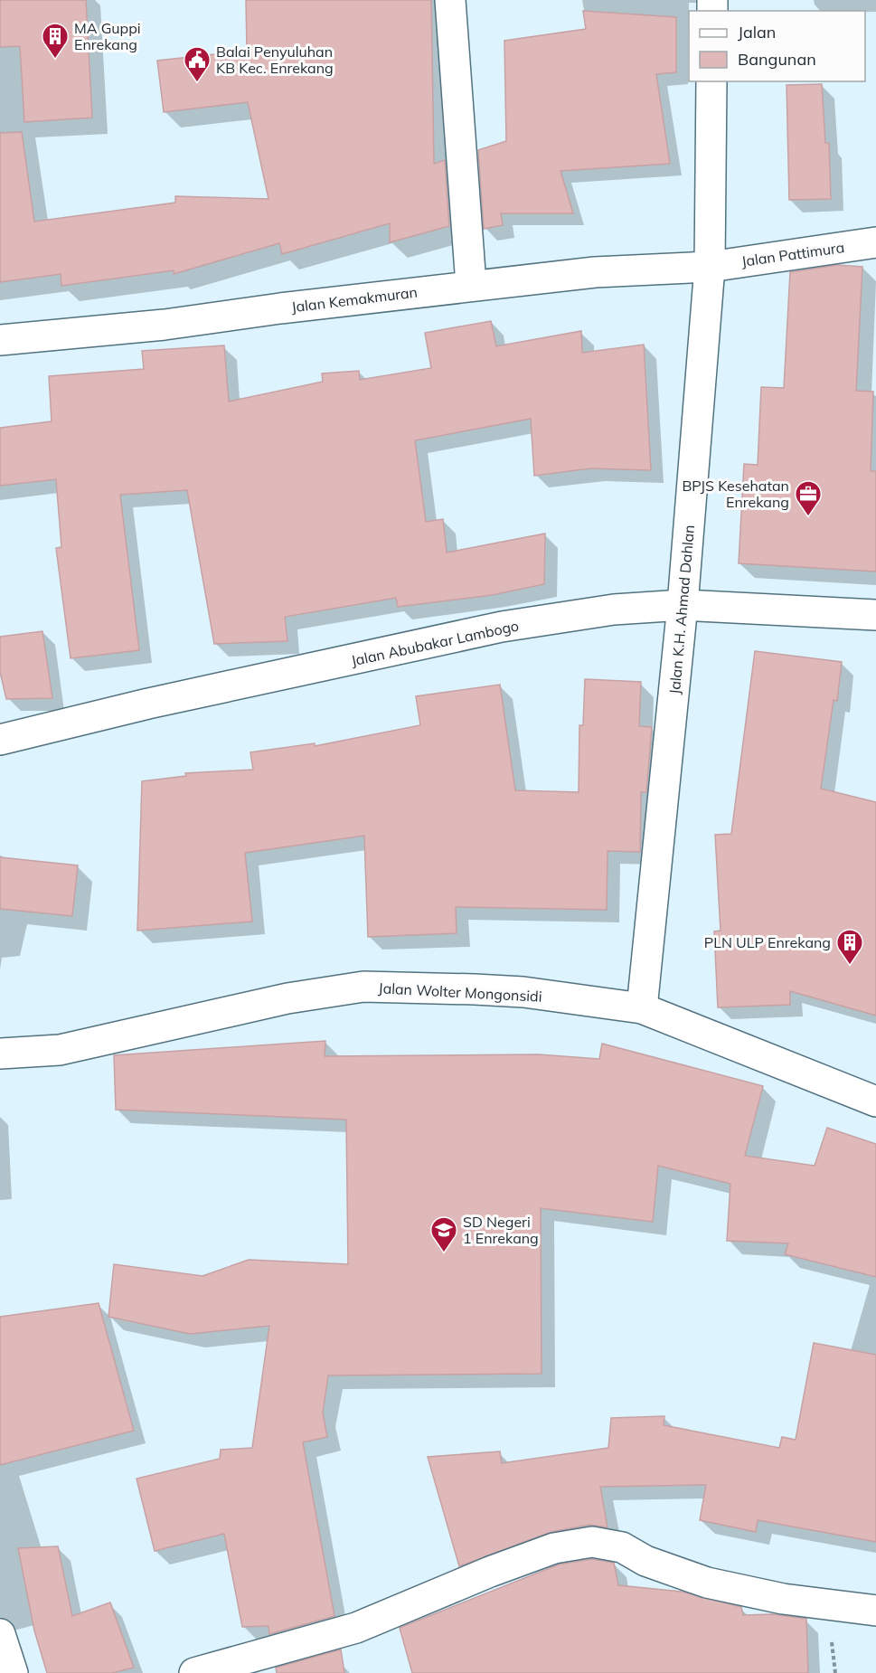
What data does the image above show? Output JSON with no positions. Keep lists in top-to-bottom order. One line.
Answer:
{"streets":{"street":["Jalan Pattimura","Jalan Kemakmuran","Jalan K.H. Ahmad Dahlan","Jalan Abubakar Lambogo","Jalan Wolter Mongonsidi"]},"crossings":[["Jalan Pattimura","Jalan Kemakmuran"],["Jalan Pattimura","Jalan K.H. Ahmad Dahlan"],["Jalan Kemakmuran","Jalan K.H. Ahmad Dahlan"],["Jalan K.H. Ahmad Dahlan","Jalan Abubakar Lambogo"],["Jalan K.H. Ahmad Dahlan","Jalan Wolter Mongonsidi"]],"places":{"building":["MA Guppi Enrekang","PLN ULP Enrekang"],"public building":["Balai Penyuluhan KB Kec. Enrekang"],"office":["BPJS Kesehatan Enrekang"],"school or university":["SD Negeri 1 Enrekang"]},"legend":["Jalan","Bangunan"]}
